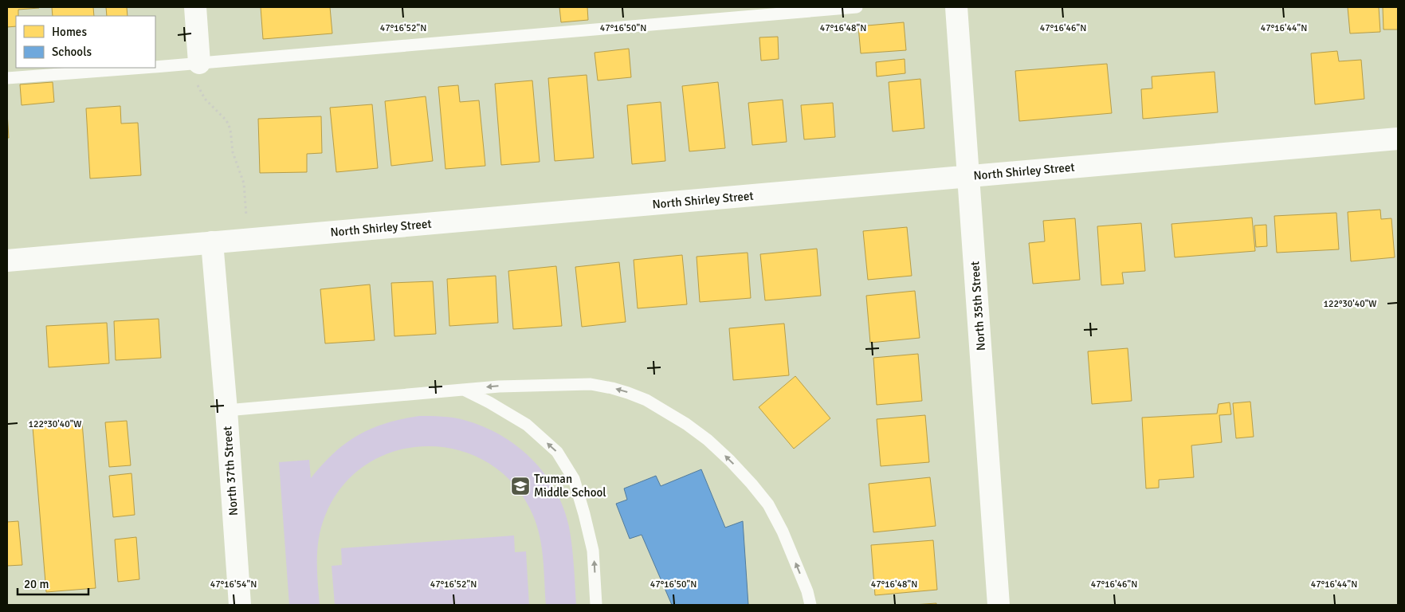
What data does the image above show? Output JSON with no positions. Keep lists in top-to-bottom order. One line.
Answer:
{"streets":{"street":["North Shirley Street","North 35th Street","North 37th Street"]},"crossings":[["North Shirley Street","North 35th Street"],["North Shirley Street","North 37th Street"]],"places":{"school or university":["Truman Middle School"]},"legend":["Homes","Schools"],"scale_bar":"20 m","coordinates":["47°16'52\"N","47°16'50\"N","47°16'48\"N","47°16'46\"N","47°16'44\"N","122°30'40\"W","47°16'54\"N"]}
